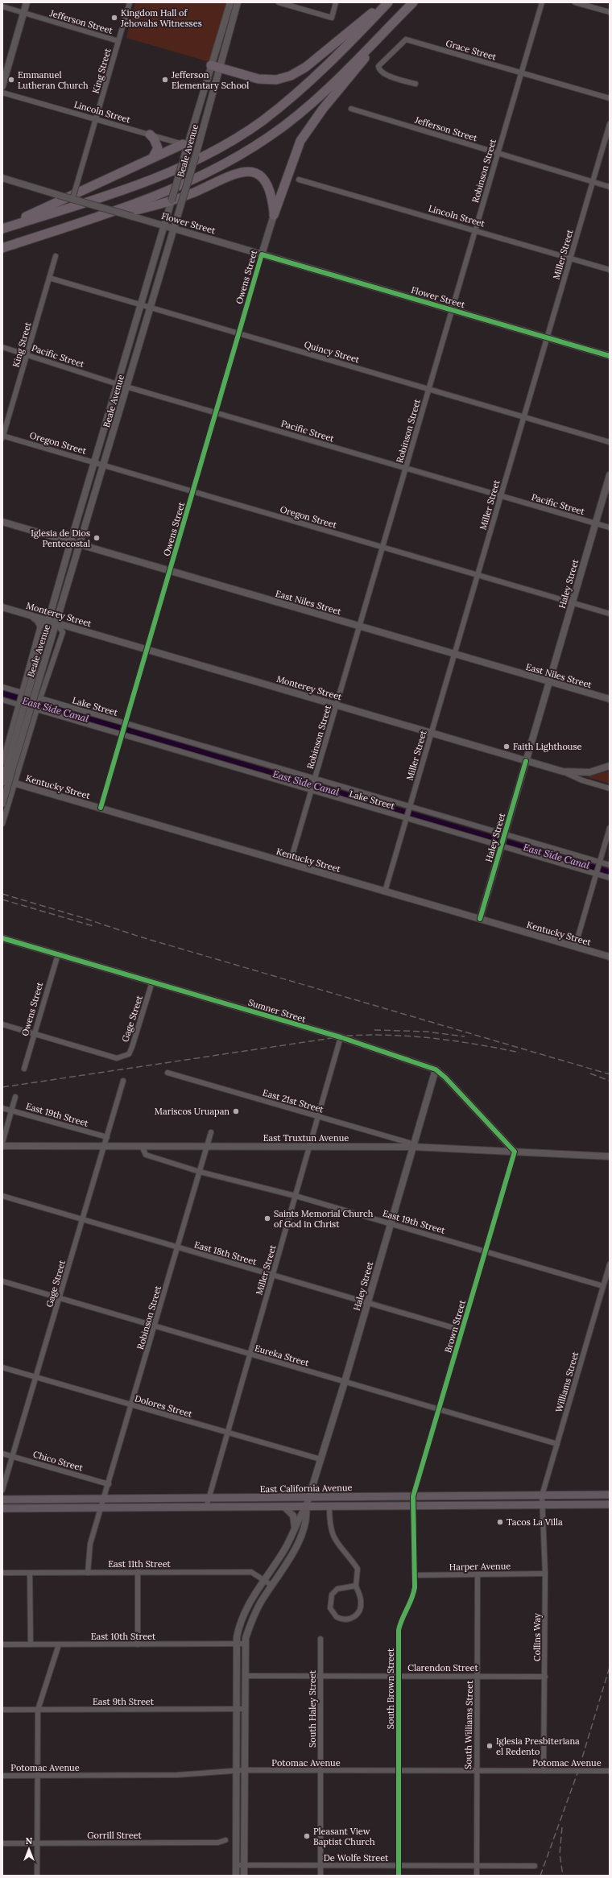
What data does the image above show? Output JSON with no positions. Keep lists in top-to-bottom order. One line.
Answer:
{"streets":{"main road":["Lincoln Street","Beale Avenue","Flower Street","Owens Street","Haley Street","East Niles Street","Monterey Street","Kentucky Street","Sumner Street","East Truxtun Avenue","East California Avenue"],"street":["Jefferson Street","Grace Street","King Street","Robinson Street","Miller Street","Quincy Street","Pacific Street","Oregon Street","Lake Street","Gage Street","East 21st Street","East 19th Street","East 18th Street","Brown Street","Eureka Street","Williams Street","Dolores Street","Chico Street","East 11th Street","Harper Avenue","East 10th Street","Collins Way","Clarendon Street","South Brown Street","East 9th Street","South Haley Street","South Williams Street","Potomac Avenue","Gorrill Street","De Wolfe Street"]},"crossings":[["Jefferson Street","King Street"],["Jefferson Street","Robinson Street"],["Jefferson Street","Miller Street"],["Grace Street","Robinson Street"],["King Street","Lincoln Street"],["King Street","Flower Street"],["King Street","Quincy Street"],["King Street","Pacific Street"],["King Street","Oregon Street"],["Lincoln Street","Beale Avenue"],["Lincoln Street","Robinson Street"],["Lincoln Street","Miller Street"],["Beale Avenue","Flower Street"],["Beale Avenue","Quincy Street"],["Beale Avenue","Pacific Street"],["Beale Avenue","Oregon Street"],["Beale Avenue","East Niles Street"],["Beale Avenue","Monterey Street"],["Robinson Street","Flower Street"],["Robinson Street","Quincy Street"],["Robinson Street","Pacific Street"],["Robinson Street","Oregon Street"],["Robinson Street","East Niles Street"],["Robinson Street","Monterey Street"],["Robinson Street","Lake Street"],["Robinson Street","Kentucky Street"],["Robinson Street","East 19th Street"],["Robinson Street","East Truxtun Avenue"],["Robinson Street","East 18th Street"],["Robinson Street","Eureka Street"],["Robinson Street","Dolores Street"],["Robinson Street","Chico Street"],["Robinson Street","East California Avenue"],["Robinson Street","East 11th Street"],["Flower Street","Miller Street"],["Flower Street","Owens Street"],["Miller Street","Quincy Street"],["Miller Street","Pacific Street"],["Miller Street","Oregon Street"],["Miller Street","East Niles Street"],["Miller Street","Monterey Street"],["Miller Street","Lake Street"],["Miller Street","Kentucky Street"],["Miller Street","Sumner Street"],["Miller Street","East 21st Street"],["Miller Street","East 19th Street"],["Miller Street","East Truxtun Avenue"],["Miller Street","East 18th Street"],["Miller Street","Eureka Street"],["Miller Street","Dolores Street"],["Miller Street","East California Avenue"],["Owens Street","Quincy Street"],["Owens Street","Pacific Street"],["Owens Street","Oregon Street"],["Owens Street","East Niles Street"],["Owens Street","Monterey Street"],["Owens Street","Lake Street"],["Owens Street","Kentucky Street"],["Owens Street","Sumner Street"],["Owens Street","Gage Street"],["Pacific Street","Haley Street"],["Oregon Street","Haley Street"],["Haley Street","East Niles Street"],["Haley Street","Monterey Street"],["Haley Street","Lake Street"],["Haley Street","Kentucky Street"],["Haley Street","Sumner Street"],["Haley Street","East 21st Street"],["Haley Street","East 19th Street"],["Haley Street","East Truxtun Avenue"],["Haley Street","East 18th Street"],["Haley Street","Eureka Street"],["Haley Street","Dolores Street"],["Haley Street","East California Avenue"],["Sumner Street","Gage Street"],["Sumner Street","East Truxtun Avenue"],["Sumner Street","Brown Street"],["Gage Street","East 19th Street"],["Gage Street","East Truxtun Avenue"],["Gage Street","East 18th Street"],["Gage Street","Eureka Street"],["Gage Street","Dolores Street"],["Gage Street","Chico Street"],["East 21st Street","East Truxtun Avenue"],["East 19th Street","East Truxtun Avenue"],["East 19th Street","Brown Street"],["East 19th Street","Williams Street"],["East Truxtun Avenue","Brown Street"],["East 18th Street","Brown Street"],["Brown Street","Eureka Street"],["Brown Street","East California Avenue"],["Brown Street","South Brown Street"],["Eureka Street","Williams Street"],["Williams Street","East California Avenue"],["Williams Street","Collins Way"],["East California Avenue","Collins Way"],["East California Avenue","South Brown Street"],["Harper Avenue","Collins Way"],["Harper Avenue","South Brown Street"],["Harper Avenue","South Williams Street"],["Collins Way","Clarendon Street"],["Collins Way","Potomac Avenue"],["Clarendon Street","South Brown Street"],["Clarendon Street","South Haley Street"],["Clarendon Street","South Williams Street"],["South Brown Street","Potomac Avenue"],["South Brown Street","De Wolfe Street"],["South Haley Street","Potomac Avenue"],["South Haley Street","De Wolfe Street"],["South Williams Street","Potomac Avenue"],["South Williams Street","De Wolfe Street"]],"water":["East Side Canal"],"places":["Kingdom Hall of Jehovahs Witnesses","Emmanuel Lutheran Church","Jefferson Elementary School","Iglesia de Dios Pentecostal","Faith Lighthouse","Mariscos Uruapan","Saints Memorial Church of God in Christ","Tacos La Villa","Iglesia Presbiteriana el Redento","Pleasant View Baptist Church"],"north":"top"}
